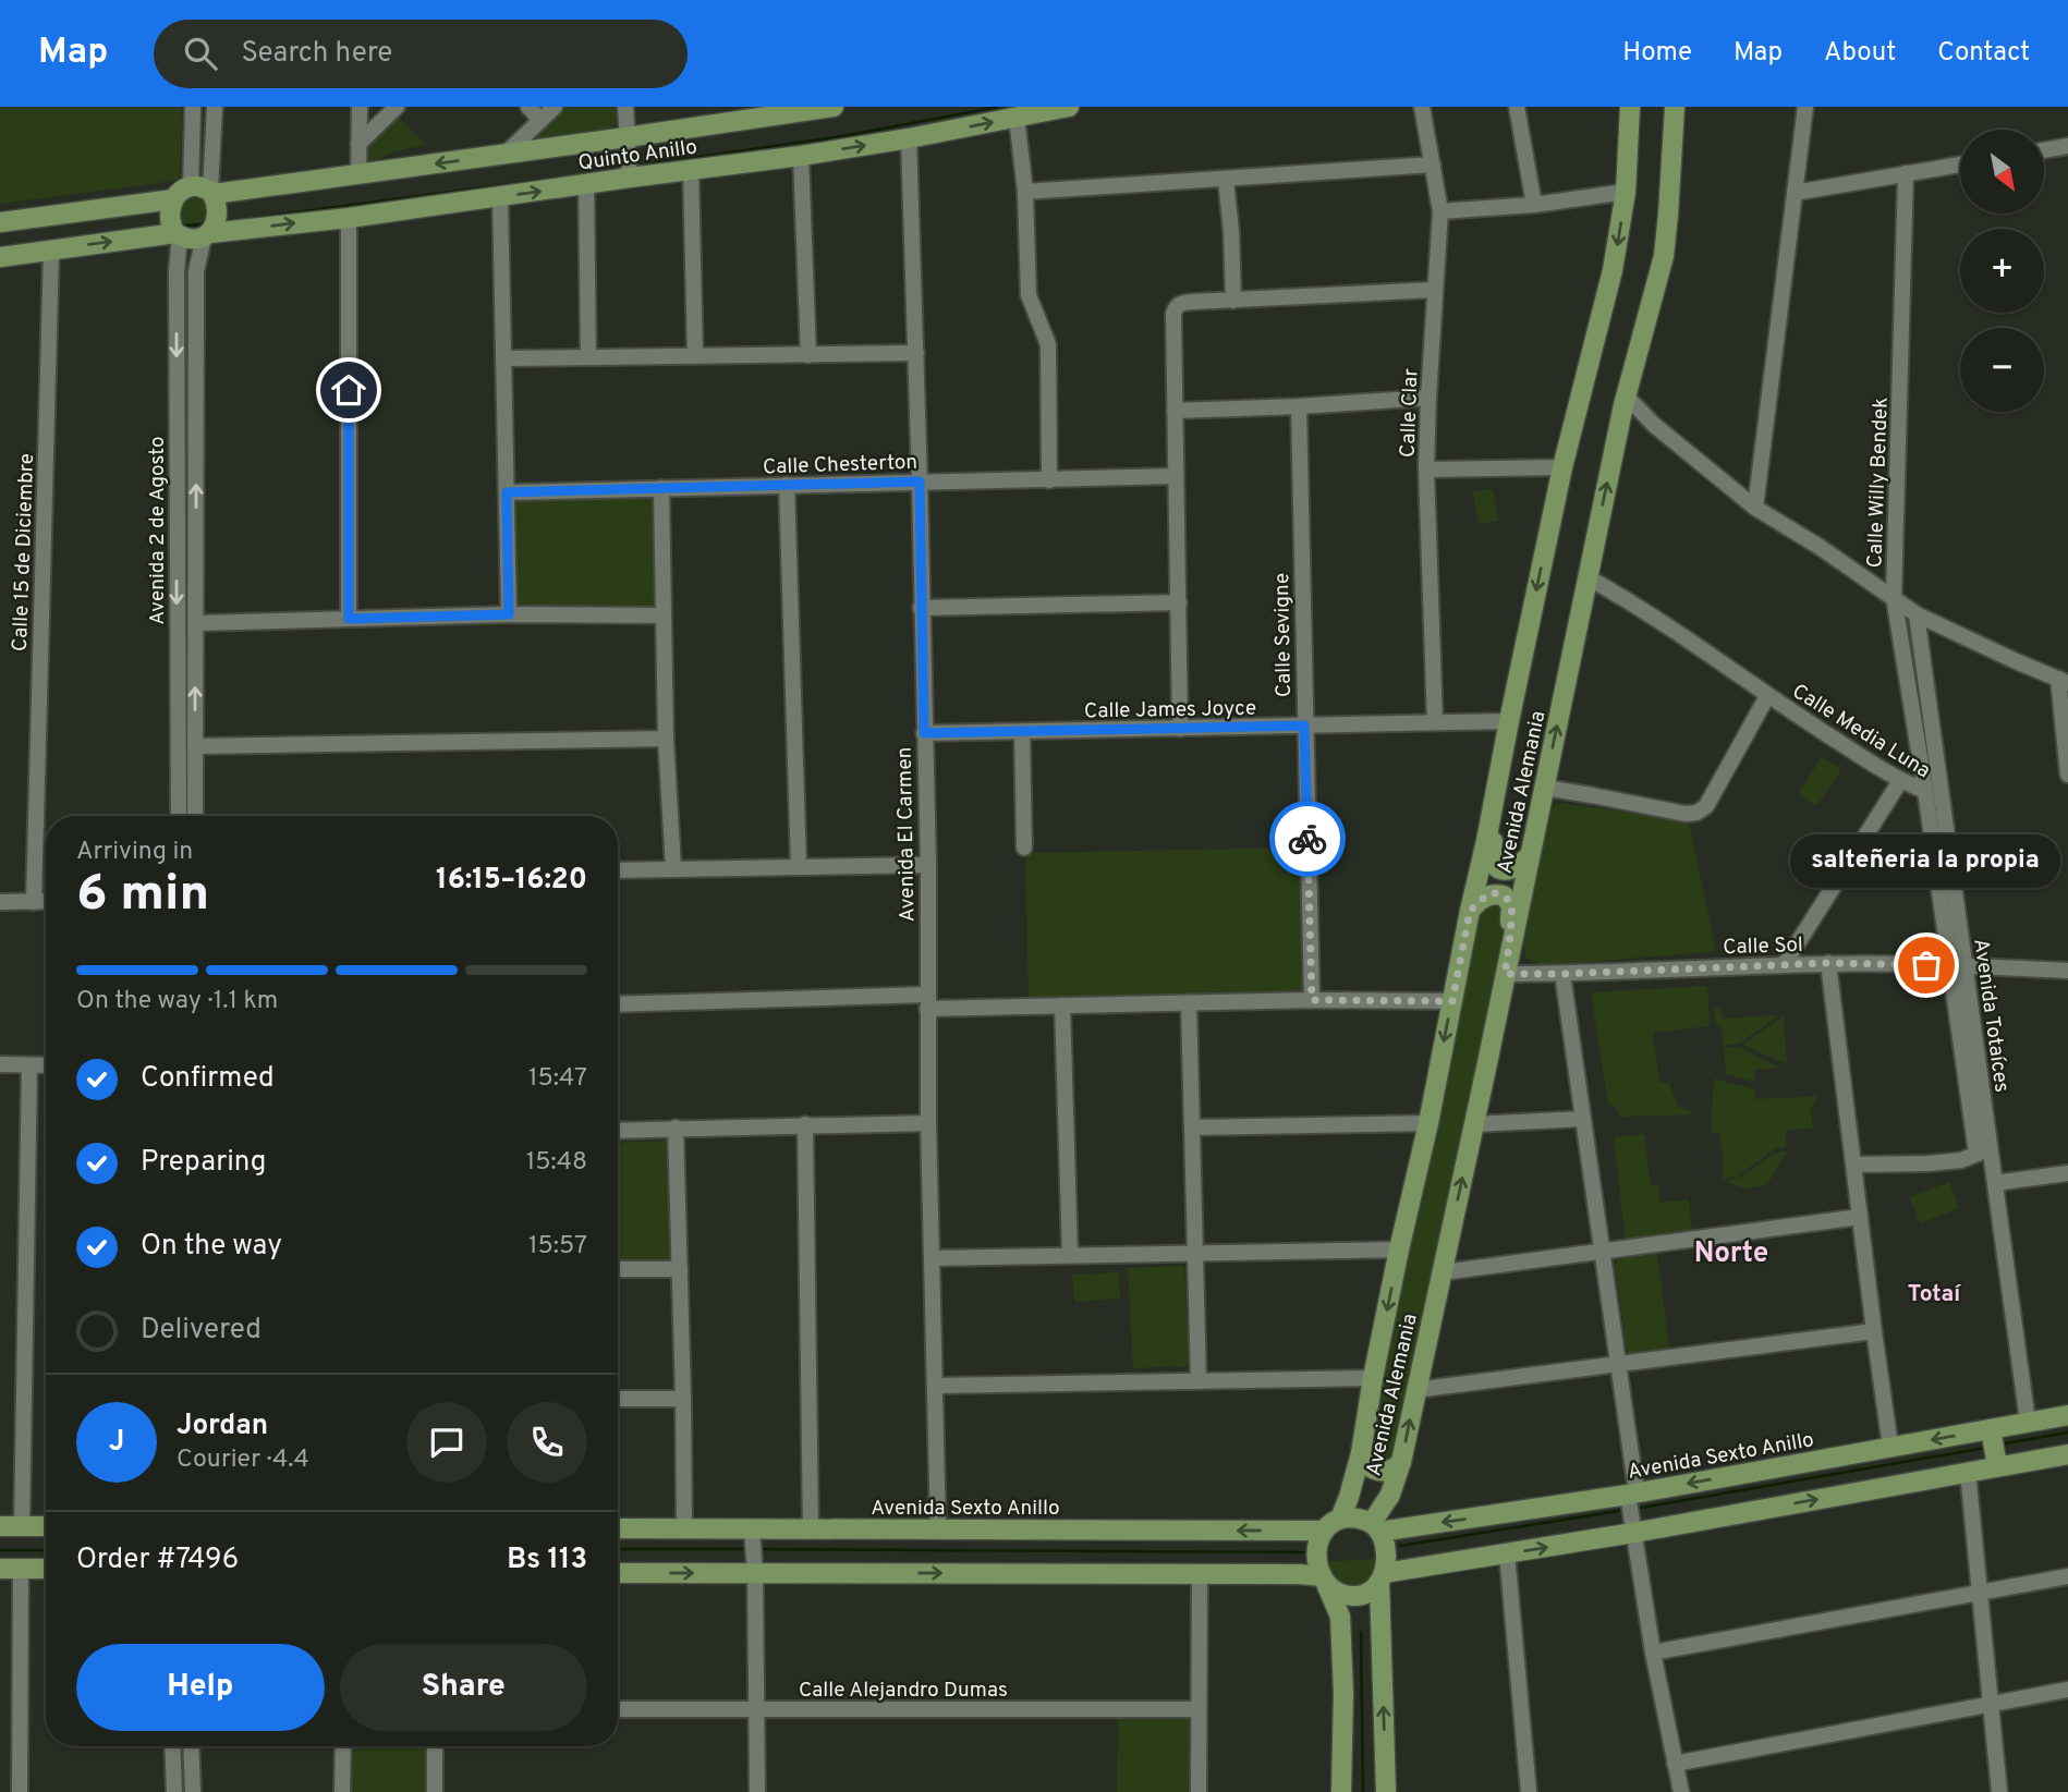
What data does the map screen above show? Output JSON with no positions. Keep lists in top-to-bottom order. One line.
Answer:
{"streets":{"main road":["Quinto Anillo","Avenida Alemania","Avenida Sexto Anillo"],"street":["Calle Clar","Calle Chesterton","Calle Willy Bendek","Avenida 2 de Agosto","Calle 15 de Diciembre","Calle Sevigne","Calle James Joyce","Calle Media Luna","Avenida El Carmen","Calle Sol","Avenida Totaíces","Calle Alejandro Dumas"]},"crossings":[["Quinto Anillo","Avenida 2 de Agosto"],["Quinto Anillo","Avenida El Carmen"],["Calle Clar","Calle James Joyce"],["Calle Chesterton","Avenida El Carmen"],["Calle Willy Bendek","Calle Media Luna"],["Calle Sevigne","Calle James Joyce"],["Calle James Joyce","Avenida Alemania"],["Calle James Joyce","Avenida El Carmen"],["Calle Media Luna","Avenida Alemania"],["Calle Media Luna","Calle Sol"],["Calle Media Luna","Avenida Totaíces"],["Avenida Alemania","Calle Sol"],["Avenida Alemania","Avenida Sexto Anillo"],["Avenida El Carmen","Avenida Sexto Anillo"],["Calle Sol","Avenida Totaíces"],["Avenida Totaíces","Avenida Sexto Anillo"]],"districts":["Norte","Totaí"],"places":["salteñeria la propia"],"north":"bottom right","page":{"header":"Map","search":"Search here","nav":["Home","Map","About","Contact"],"map_buttons":["+","−"],"heading":["6 min","Arriving in","16:15–16:20"],"panel":["Jordan","Courier · 4.4","Order #7496","Bs 113"],"bubble":"salteñeria la propia","bar":"On the way · 1.1 km","list":[["Confirmed","15:47"],["Preparing","15:48"],["On the way","15:57"],"Delivered"],"round":"J","buttons":["Help","Share"]}}
